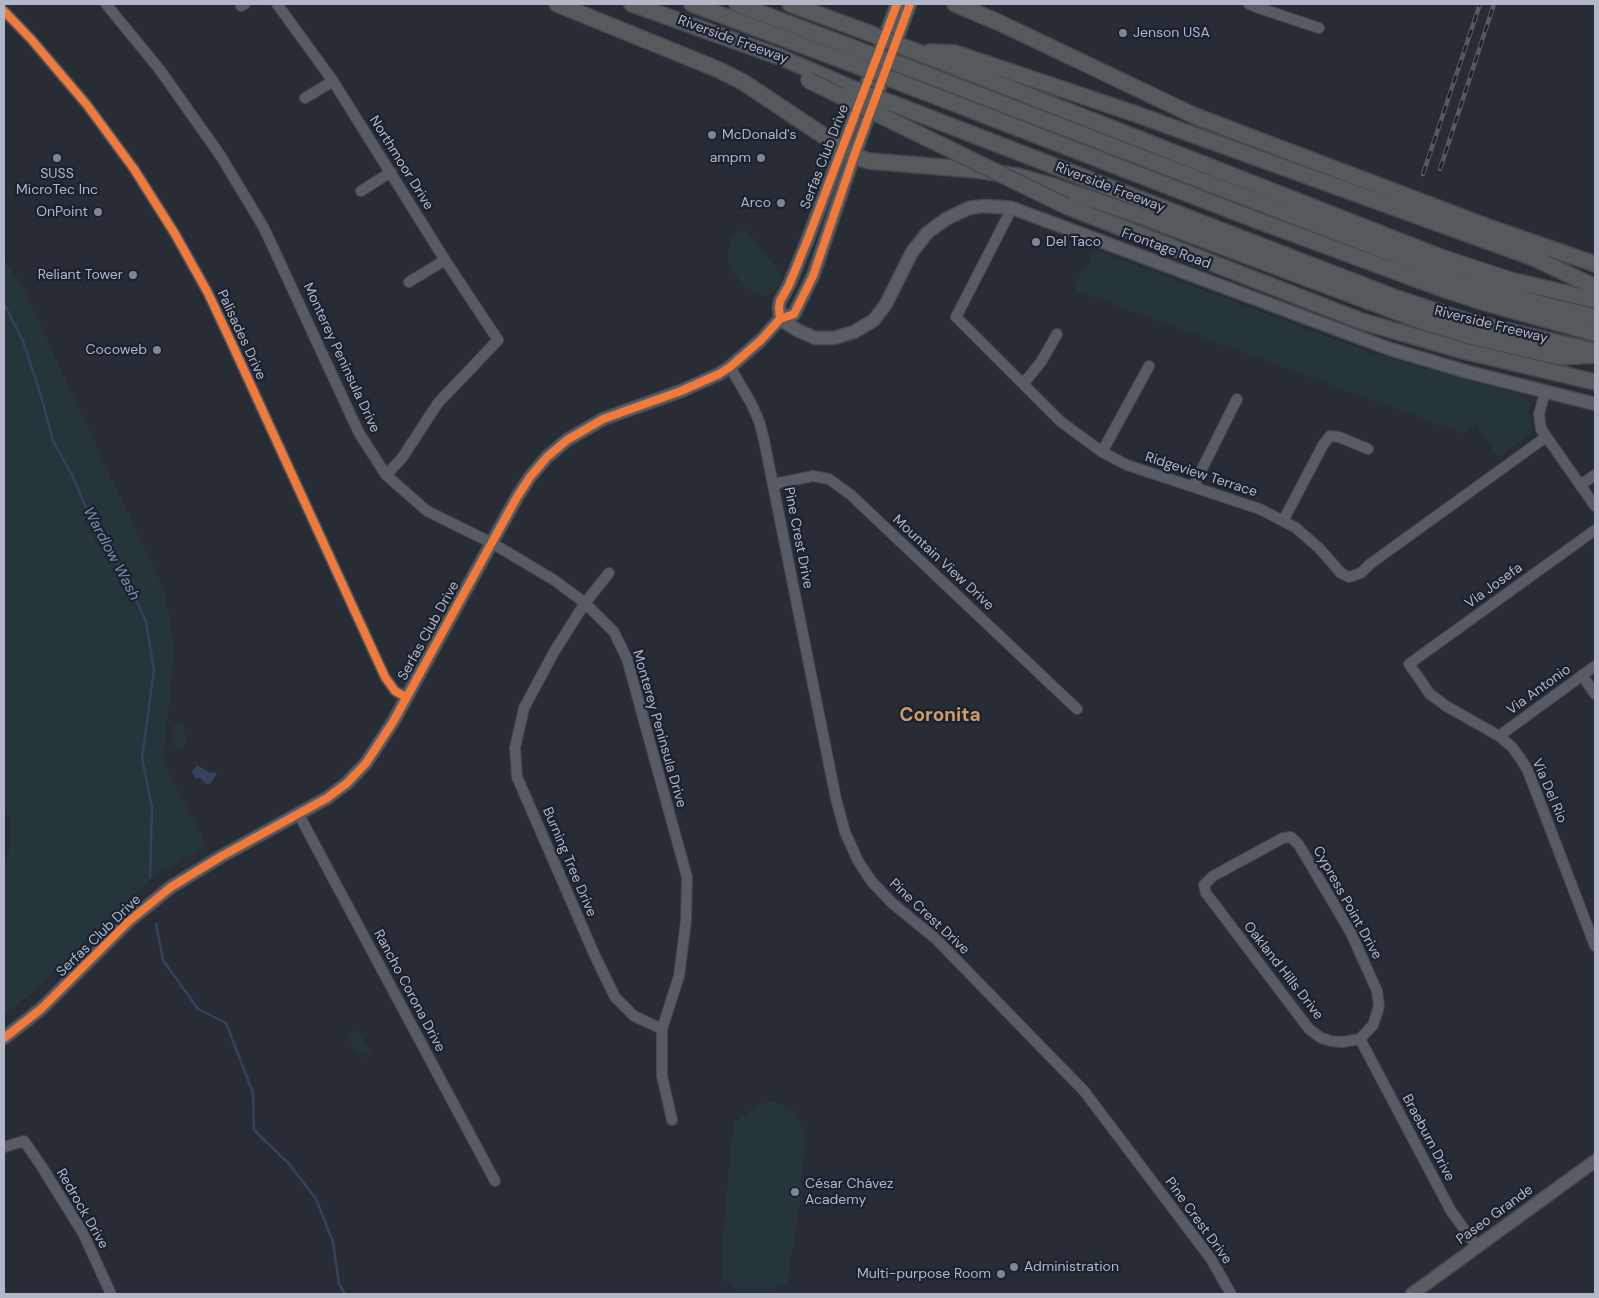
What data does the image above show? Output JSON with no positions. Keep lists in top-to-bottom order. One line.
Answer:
{"streets":{"highway":["Riverside Freeway"],"main road":["Serfas Club Drive","Frontage Road","Paseo Grande"],"street":["Northmoor Drive","Palisades Drive","Monterey Peninsula Drive","Ridgeview Terrace","Pine Crest Drive","Mountain View Drive","Via Josefa","Via Antonio","Via Del Rio","Burning Tree Drive","Cypress Point Drive","Oakland Hills Drive","Rancho Corona Drive","Braeburn Drive","Redrock Drive"]},"crossings":[["Serfas Club Drive","Frontage Road"],["Serfas Club Drive","Palisades Drive"],["Serfas Club Drive","Monterey Peninsula Drive"],["Serfas Club Drive","Pine Crest Drive"],["Serfas Club Drive","Rancho Corona Drive"],["Northmoor Drive","Monterey Peninsula Drive"],["Frontage Road","Ridgeview Terrace"],["Monterey Peninsula Drive","Burning Tree Drive"],["Pine Crest Drive","Mountain View Drive"],["Via Josefa","Via Del Rio"],["Via Antonio","Via Del Rio"],["Cypress Point Drive","Oakland Hills Drive"],["Cypress Point Drive","Braeburn Drive"],["Oakland Hills Drive","Braeburn Drive"],["Braeburn Drive","Paseo Grande"]],"districts":["Coronita"],"water":["Wardlow Wash"],"places":["Jenson USA","McDonald's","SUSS MicroTec Inc","ampm","Arco","OnPoint","Del Taco","Reliant Tower","Cocoweb","César Chávez Academy","Administration","Multi-purpose Room"]}
